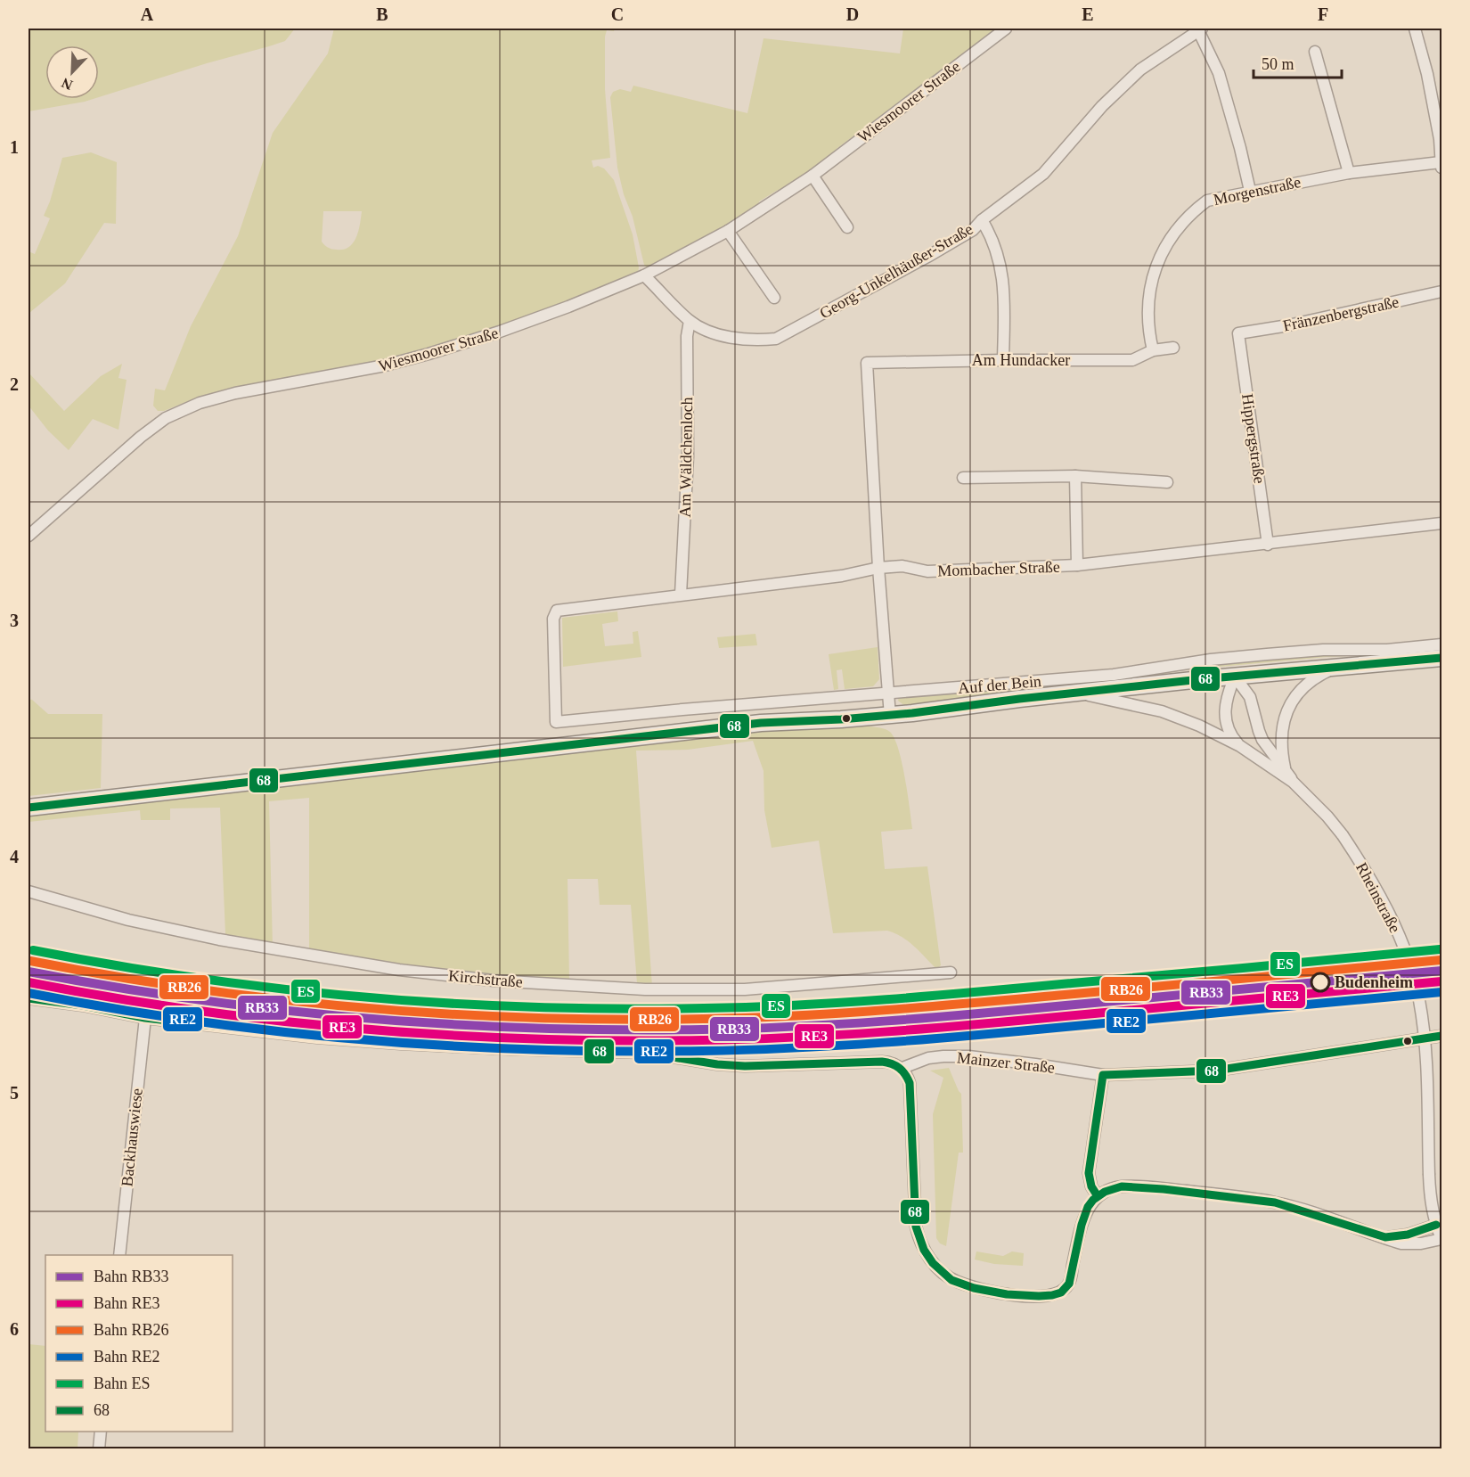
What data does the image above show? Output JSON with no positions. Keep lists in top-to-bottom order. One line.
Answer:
{"streets":{"street":["Wiesmoorer Straße","Morgenstraße","Georg-Unkelhäußer-Straße","Fränzenbergstraße","Am Hundacker","Hippergstraße","Am Wäldchenloch","Mombacher Straße","Auf der Bein","Rheinstraße","Kirchstraße","Mainzer Straße","Backhauswiese"]},"crossings":[["Wiesmoorer Straße","Georg-Unkelhäußer-Straße"],["Morgenstraße","Am Hundacker"],["Georg-Unkelhäußer-Straße","Am Wäldchenloch"],["Fränzenbergstraße","Hippergstraße"],["Am Hundacker","Mombacher Straße"],["Hippergstraße","Mombacher Straße"],["Am Wäldchenloch","Mombacher Straße"],["Mombacher Straße","Auf der Bein"]],"places":["Budenheim"],"lines":["transit line 68","rail line ES","rail line RB26","rail line RB33","rail line RE3","rail line RE2"],"legend":["Bahn RB33","Bahn RE3","Bahn RB26","Bahn RE2","Bahn ES","68"],"scale_bar":"50 m","north":"bottom left","grid":{"columns":["A","B","C","D","E","F"],"rows":["1","2","3","4","5","6"]}}
